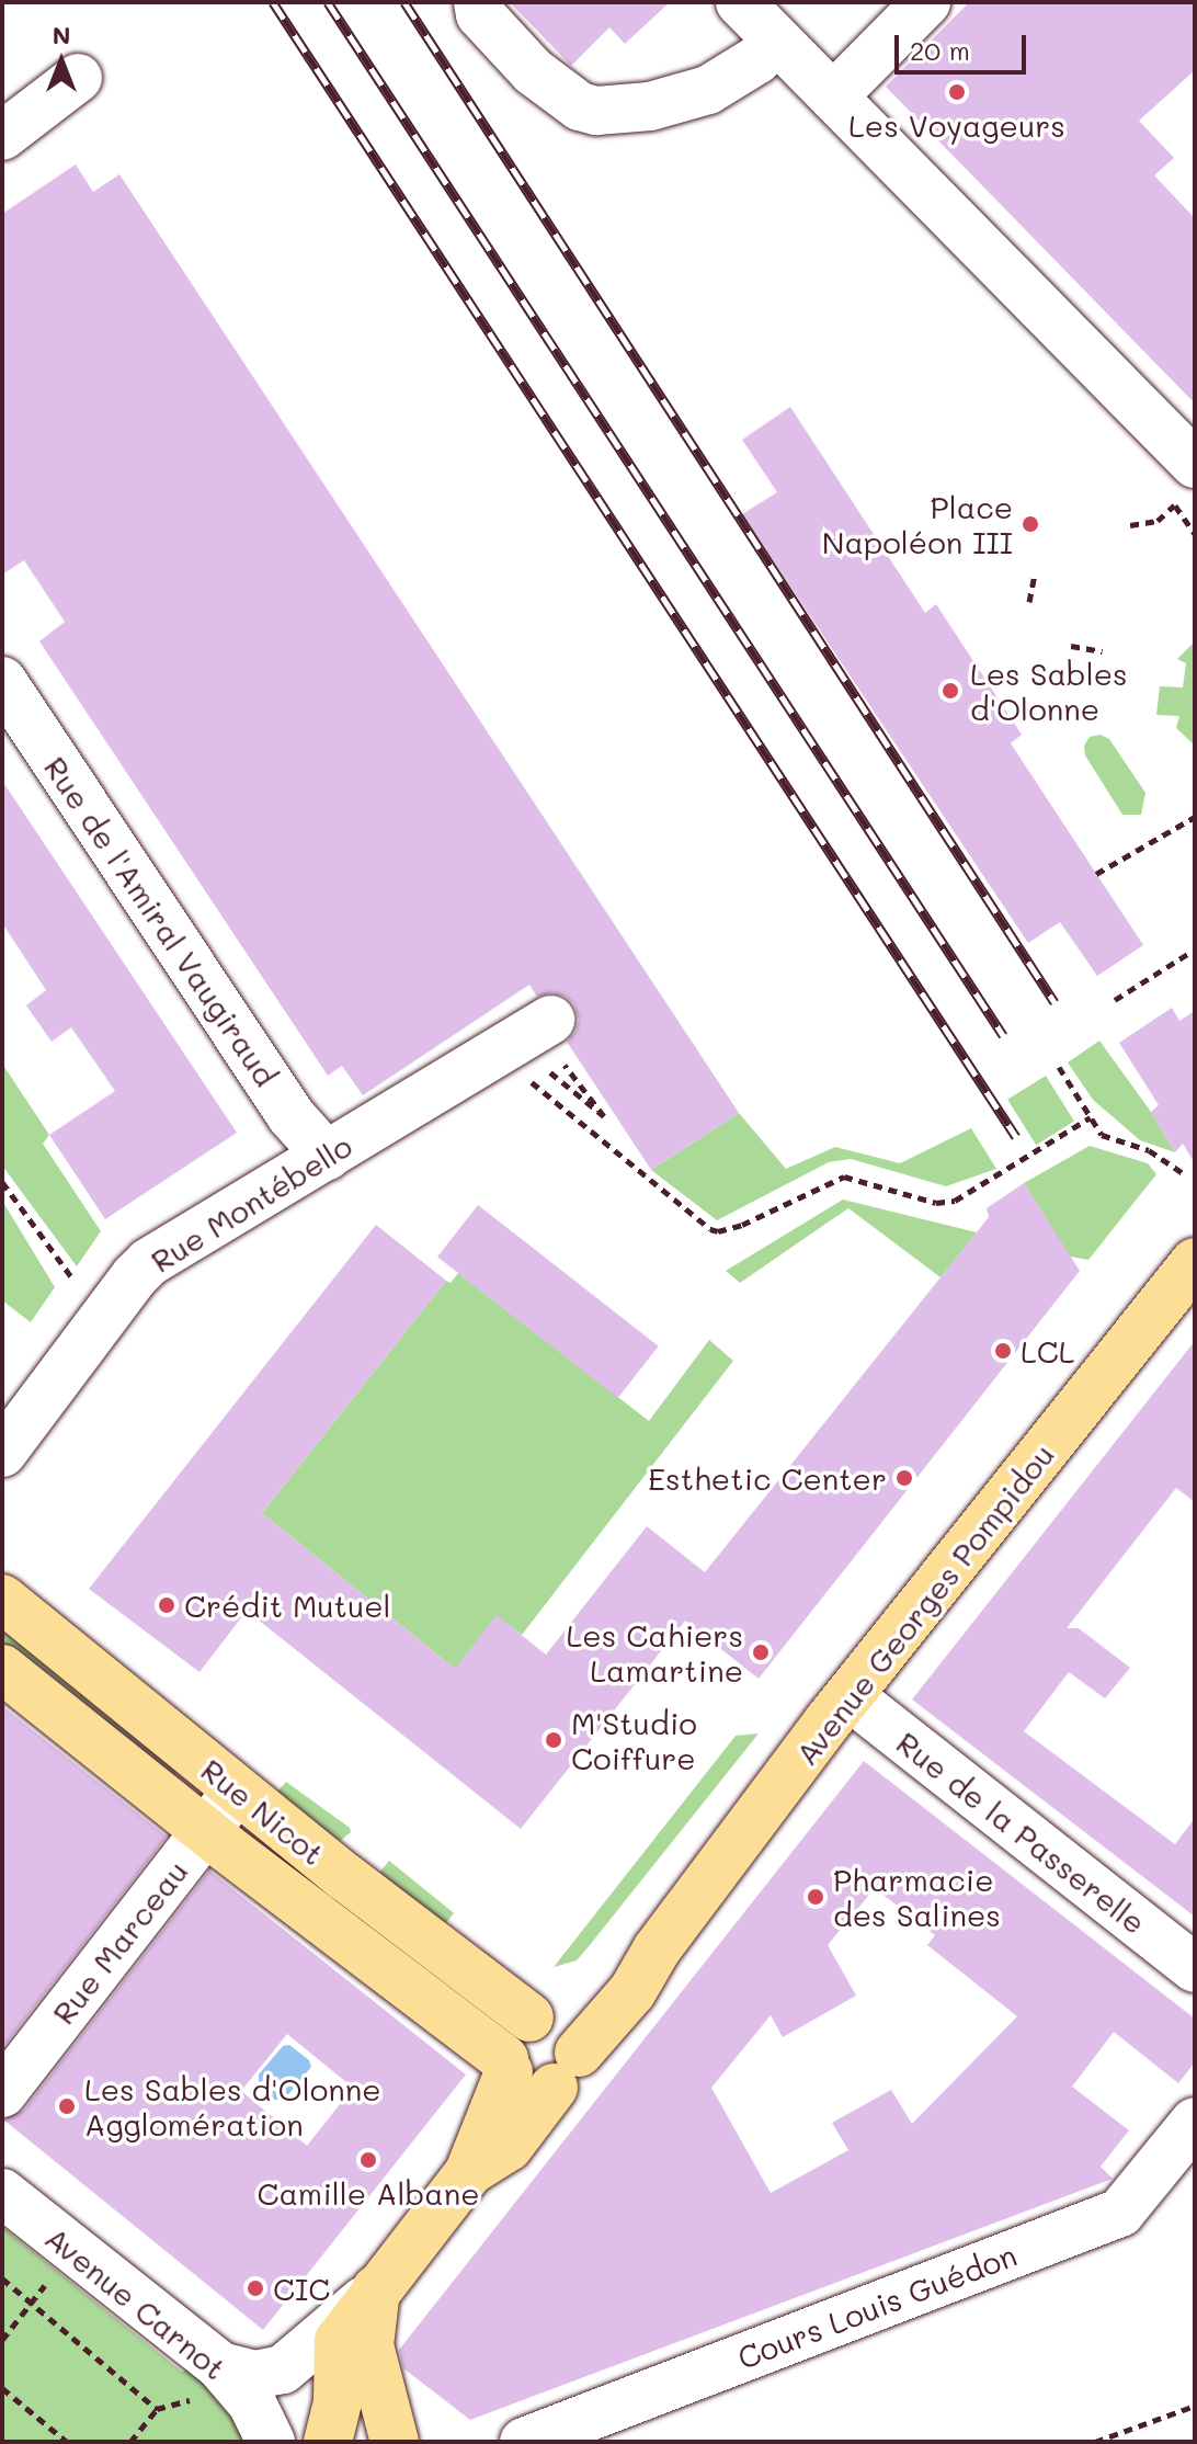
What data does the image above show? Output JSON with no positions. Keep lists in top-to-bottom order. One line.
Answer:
{"streets":{"main road":["Avenue Georges Pompidou","Rue Nicot"],"street":["Rue de l'Amiral Vaugiraud","Rue Montébello","Rue de la Passerelle","Rue Marceau","Avenue Carnot","Cours Louis Guédon"]},"crossings":[["Rue de l'Amiral Vaugiraud","Rue Montébello"],["Avenue Georges Pompidou","Rue Nicot"],["Avenue Georges Pompidou","Rue de la Passerelle"],["Rue Nicot","Rue Marceau"]],"places":["Les Voyageurs","Place Napoléon III","Les Sables d'Olonne","LCL","Esthetic Center","Crédit Mutuel","Les Cahiers Lamartine","M'Studio Coiffure","Pharmacie des Salines","Les Sables d'Olonne Agglomération","Camille Albane","CIC"],"scale_bar":"20 m","north":"top"}
